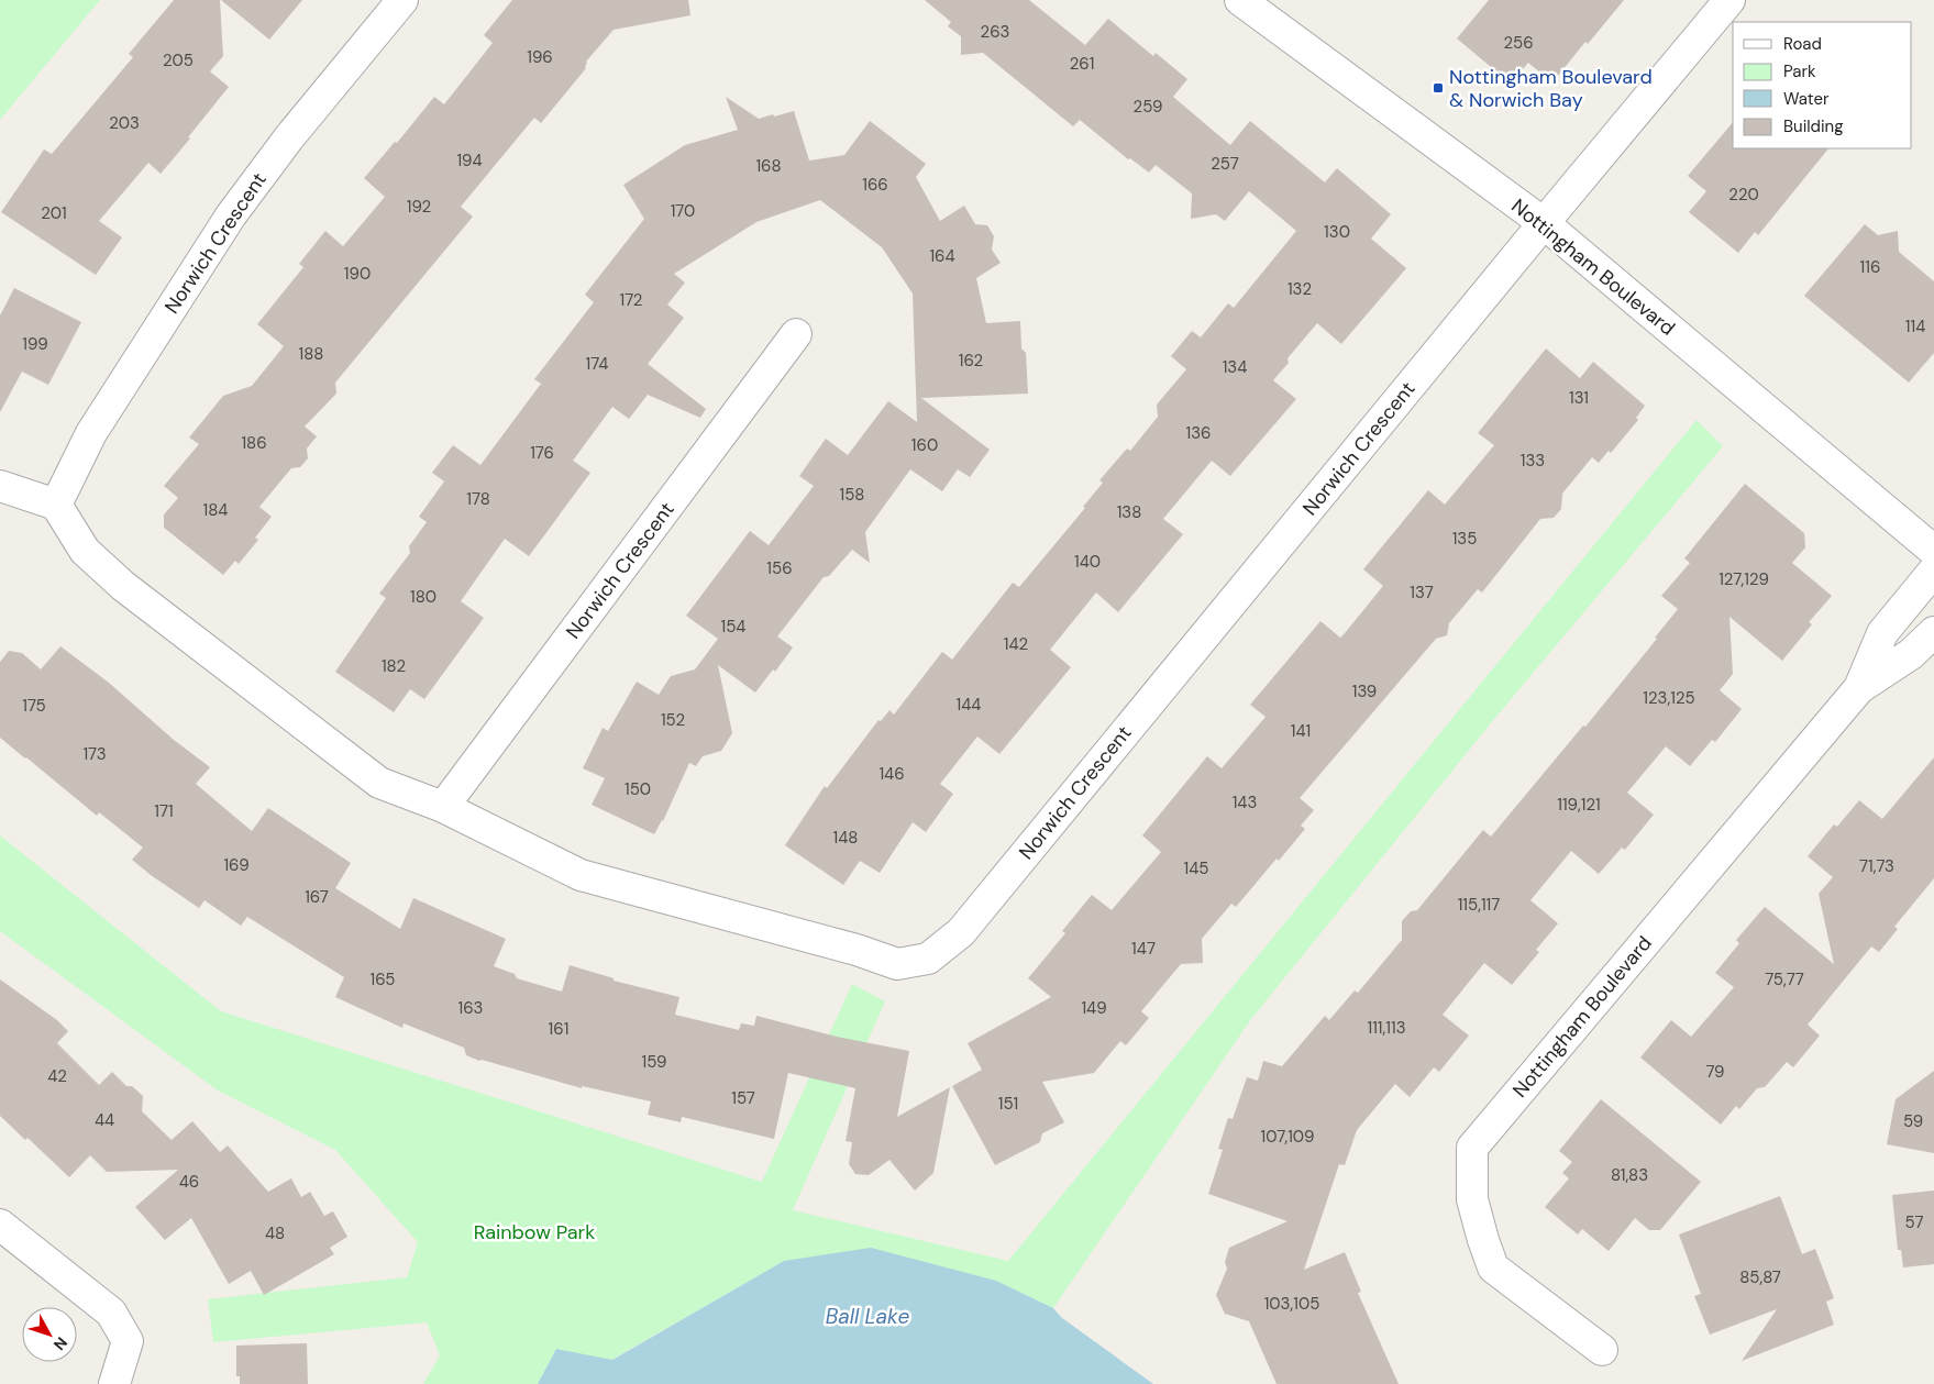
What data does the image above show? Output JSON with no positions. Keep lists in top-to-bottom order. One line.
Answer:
{"streets":{"street":["Norwich Crescent","Nottingham Boulevard"]},"crossings":[["Norwich Crescent","Nottingham Boulevard"]],"water":["Ball Lake"],"parks":["Rainbow Park"],"places":{"transit":["Nottingham Boulevard & Norwich Bay"]},"house_numbers":["263","256","196","205","261","259","203","194","257","168","166","220","192","170","201","130","164","116","190","132","172","114","199","188","162","174","134","131","136","186","160","176","133","158","178","184","138","135","140","156","127,129","137","180","154","142","182","139","123,125","144","175","152","141","173","146","150","143","119,121","171","148","169","71,73","145","167","115,117","147","165","75,77","163","149","111,113","161","159","79","42","157","151","44","59","107,109","81,83","46","57","48","85,87","103,105"],"legend":["Road","Park","Water","Building"],"north":"bottom right"}
